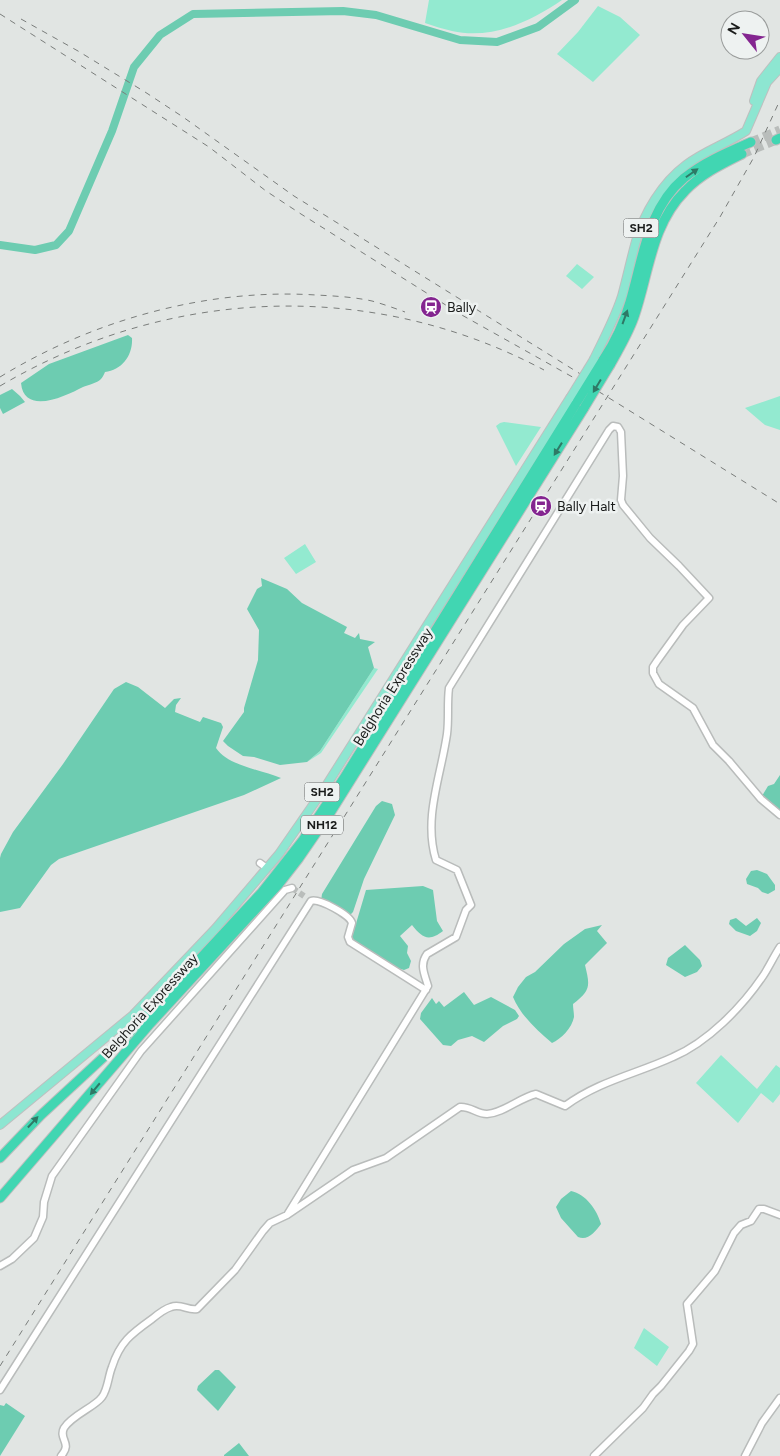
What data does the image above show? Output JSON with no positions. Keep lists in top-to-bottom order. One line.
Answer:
{"streets":{"highway":["Belghoria Expressway","NH12"],"main road":["SH2"]},"crossings":[["SH2","Belghoria Expressway"]],"places":{"station":["Bally","Bally Halt"]},"north":"top left"}
